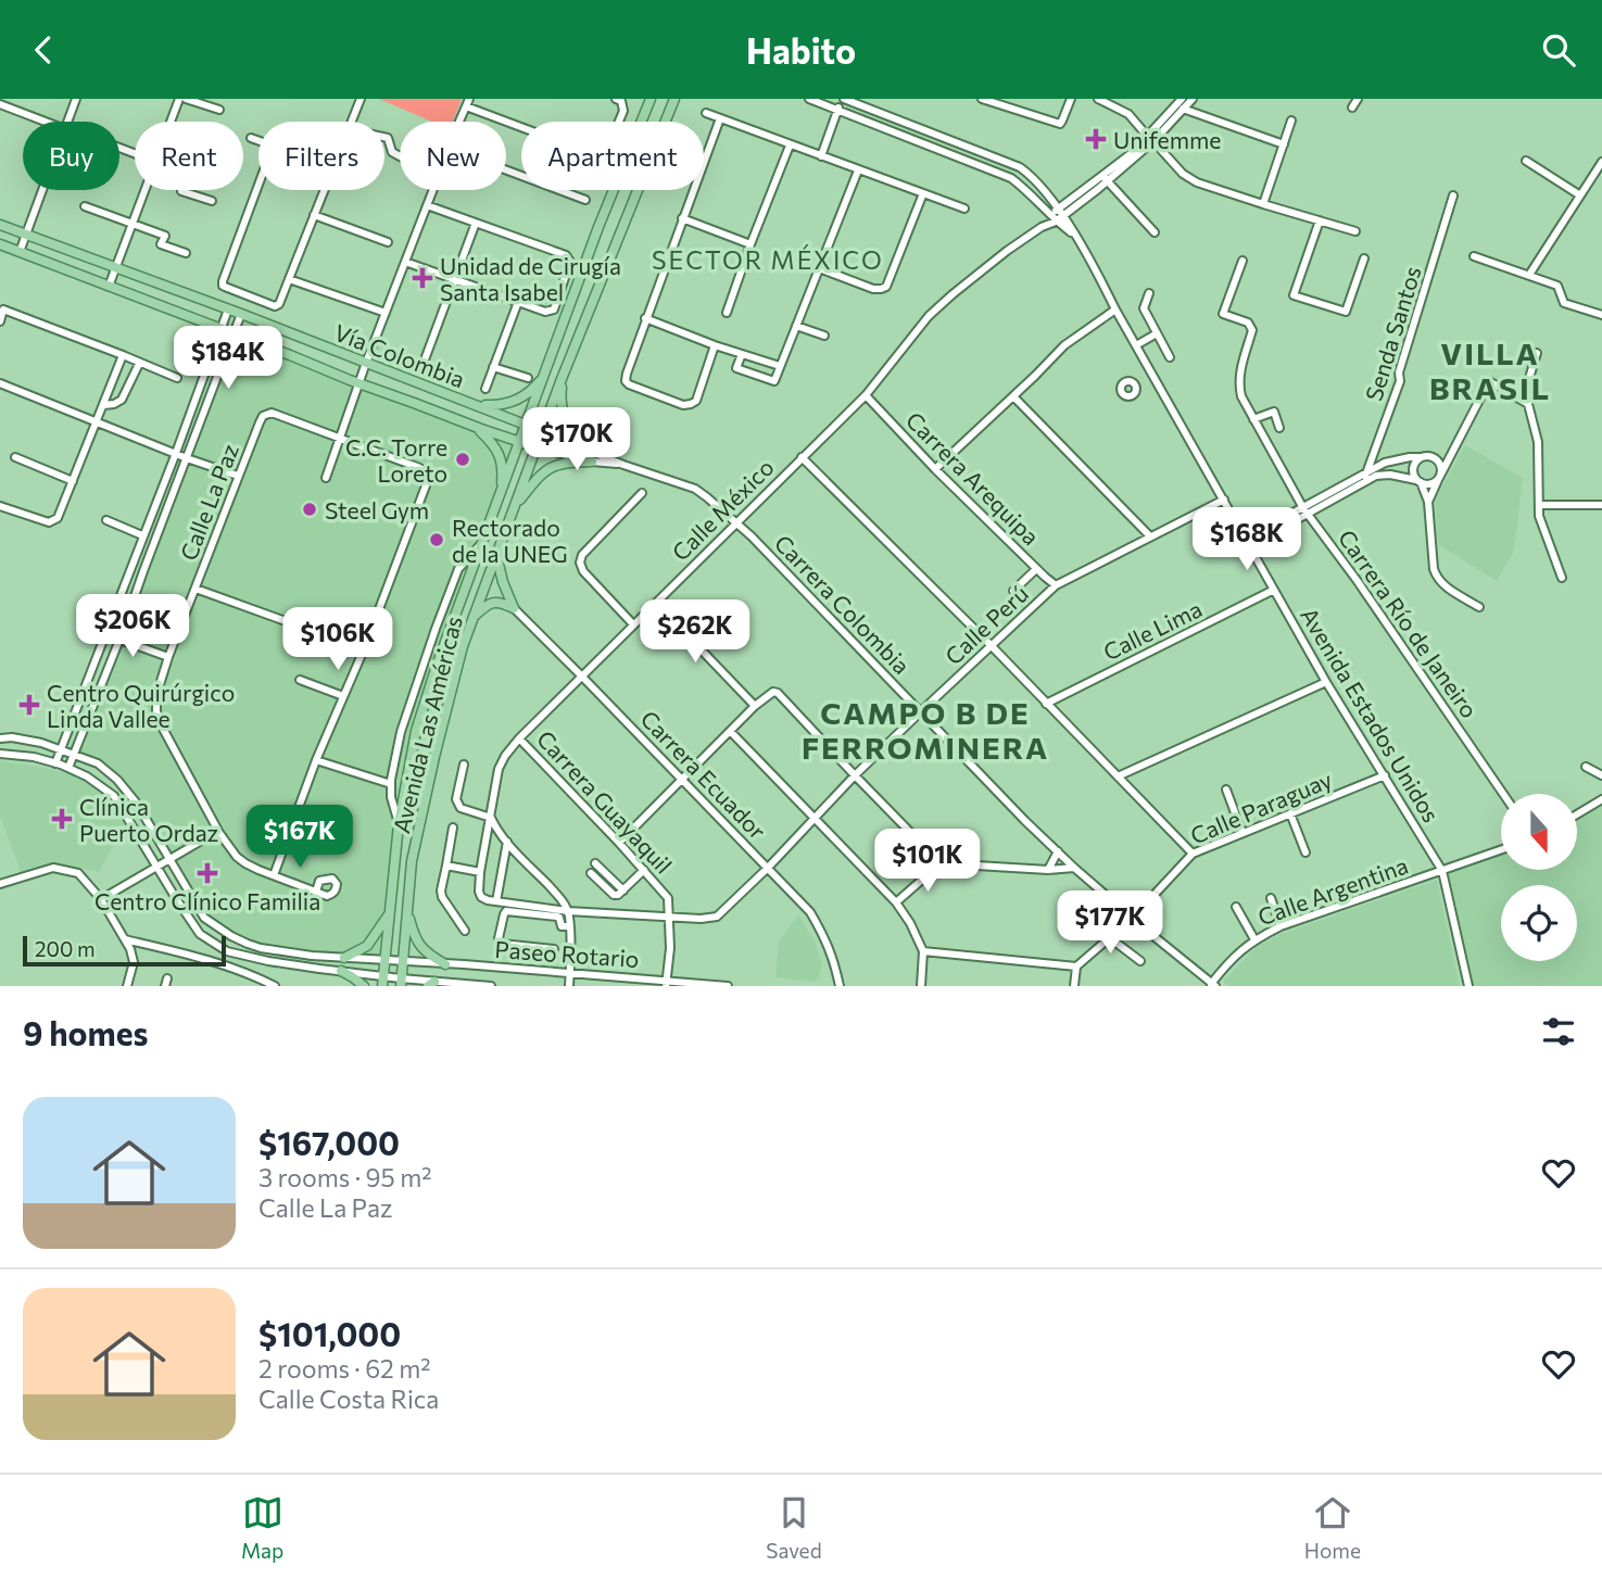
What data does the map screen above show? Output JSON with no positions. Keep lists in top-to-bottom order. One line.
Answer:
{"streets":{"main road":["Vía Colombia","Avenida Las Américas"],"street":["Senda Santos","Carrera Arequipa","Calle La Paz","Calle México","Carrera Colombia","Carrera Río de Janeiro","Calle Perú","Calle Lima","Avenida Estados Unidos","Carrera Ecuador","Carrera Guayaquil","Calle Paraguay","Calle Argentina","Paseo Rotario"]},"crossings":[["Vía Colombia","Carrera Colombia"],["Vía Colombia","Avenida Las Américas"],["Carrera Arequipa","Calle México"],["Carrera Arequipa","Calle Perú"],["Calle México","Carrera Colombia"],["Calle México","Avenida Estados Unidos"],["Calle México","Carrera Ecuador"],["Calle México","Carrera Guayaquil"],["Carrera Colombia","Calle Perú"],["Carrera Colombia","Avenida Las Américas"],["Carrera Colombia","Calle Paraguay"],["Carrera Colombia","Calle Argentina"],["Calle Perú","Avenida Estados Unidos"],["Calle Perú","Carrera Ecuador"],["Calle Perú","Carrera Guayaquil"],["Calle Lima","Avenida Estados Unidos"],["Avenida Estados Unidos","Calle Paraguay"],["Avenida Estados Unidos","Calle Argentina"],["Avenida Las Américas","Paseo Rotario"],["Carrera Guayaquil","Paseo Rotario"]],"districts":["SECTOR MÉXICO","VILLA BRASIL","CAMPO B DE FERROMINERA"],"places":{"health":["Unifemme","Unidad de Cirugía Santa Isabel","Centro Quirúrgico Linda Vallee","Clínica Puerto Ordaz","Centro Clínico Familia"],"other":["C.C. Torre Loreto","Steel Gym","Rectorado de la UNEG"]},"scale_bar":"200 m","north":"bottom","page":{"header":"Habito","chip":["Buy","Rent","Filters","New","Apartment"],"price":["$184K","$170K","$168K","$206K","$262K","$106K","$167K","$101K","$177K"],"scale":"200 m","heading":"9 homes","list":[{"name":"$167,000","note":"3 rooms · 95 m² · Calle La Paz"},{"name":"$101,000","note":"2 rooms · 62 m² · Calle Costa Rica"}],"tabs":["Map","Saved","Home"]}}
